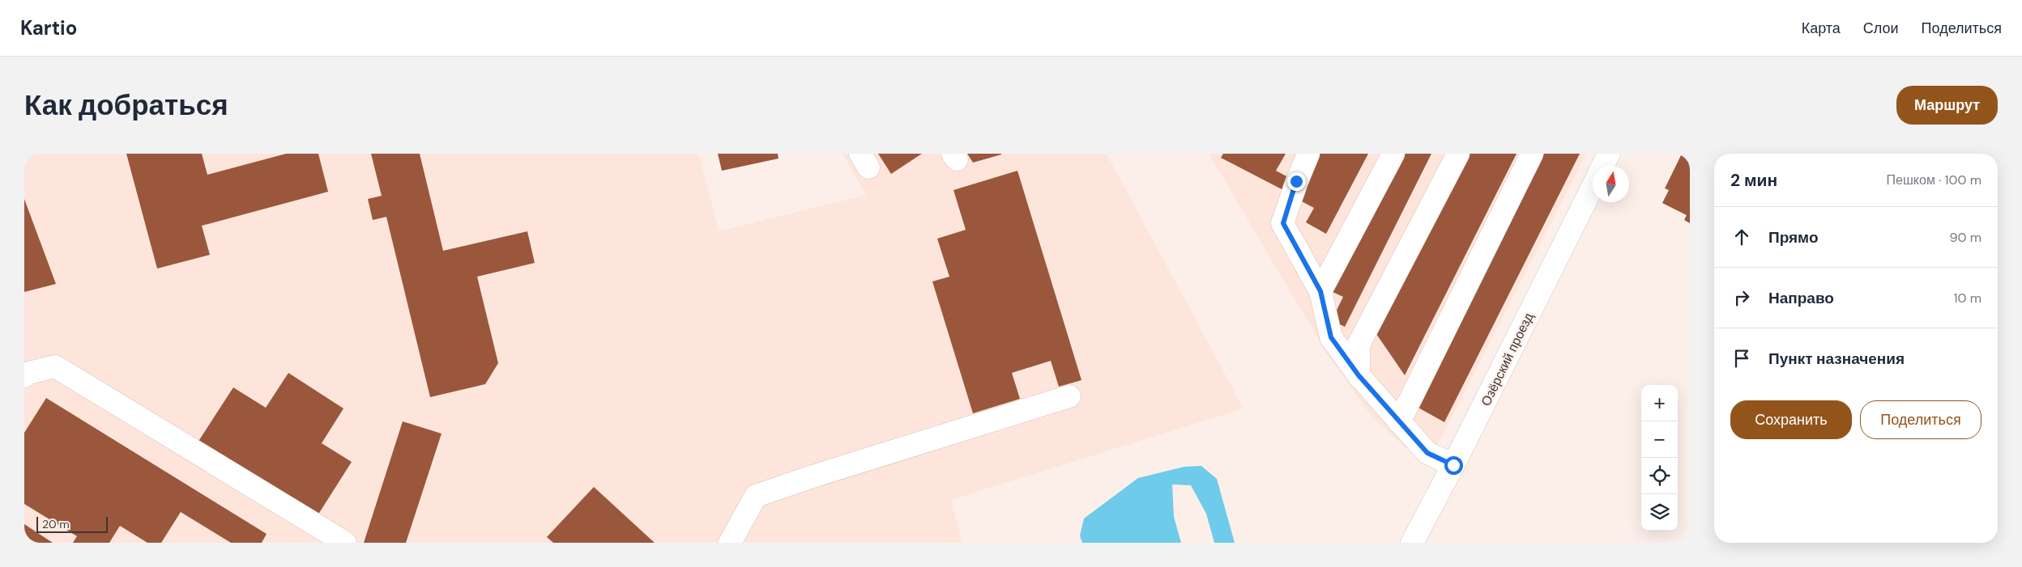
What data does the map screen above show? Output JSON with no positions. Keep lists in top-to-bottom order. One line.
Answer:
{"streets":{"street":["Озёрский проезд"]},"scale_bar":"20 m","north":"top","page":{"header":"Kartio","nav":["Карта","Слои","Поделиться"],"buttons":["Маршрут",["Сохранить","Поделиться"]],"title":"Как добраться","heading":["2 мин","Пешком · 100 m"],"list":[["Прямо","90 m"],["Направо","10 m"],"Пункт назначения"],"map_buttons":["+","−"],"scale":"20 m"}}
